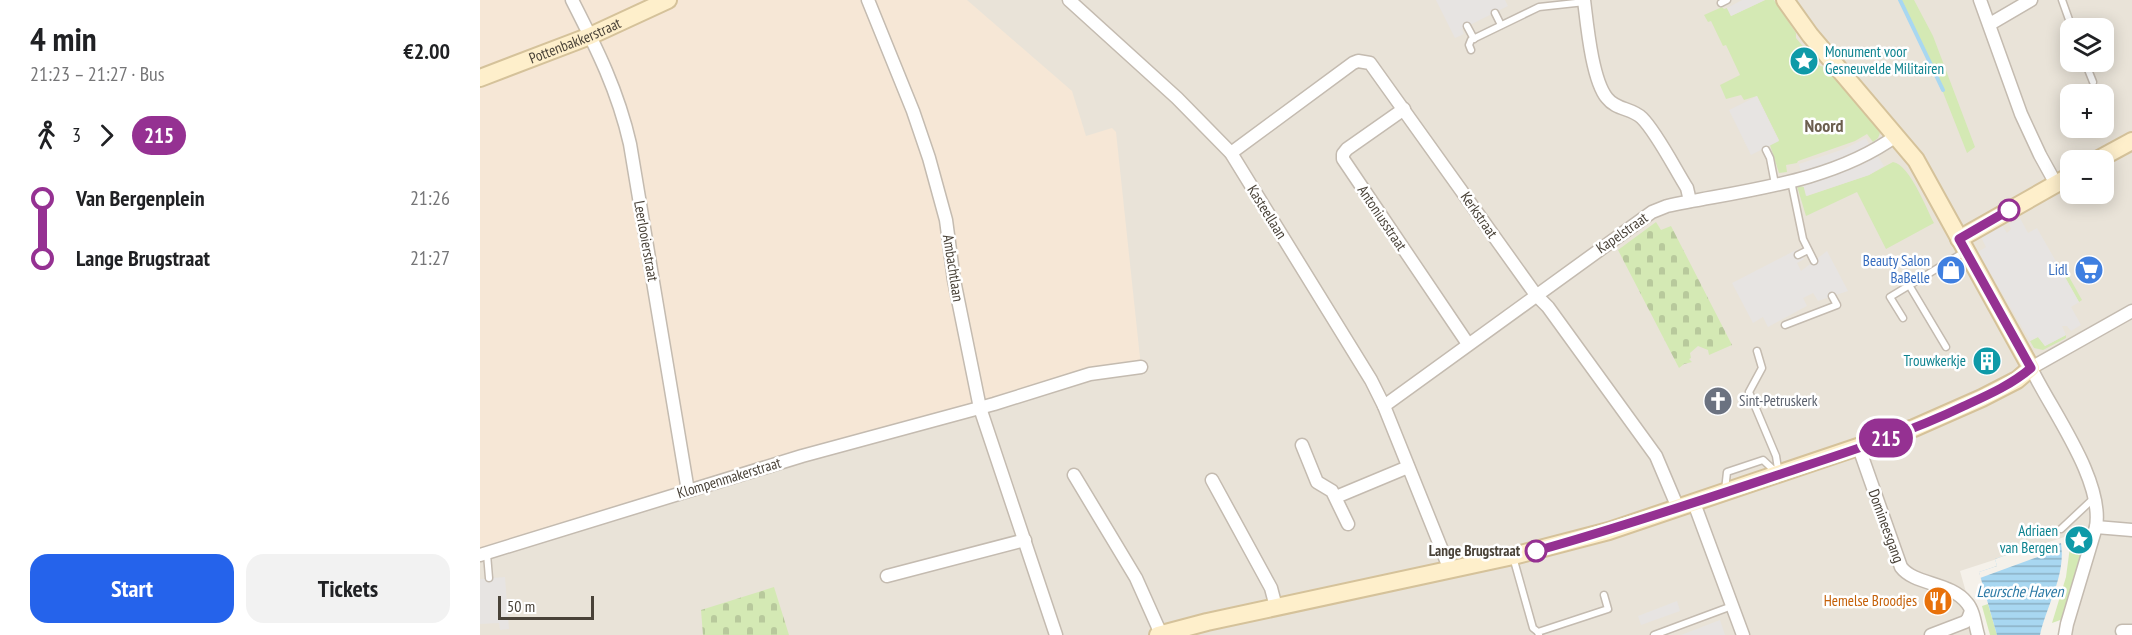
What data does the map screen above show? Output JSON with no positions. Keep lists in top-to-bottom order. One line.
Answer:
{"streets":{"street":["Pottenbakkerstraat","Kasteellaan","Kerkstraat","Antoniusstraat","Kapelstraat","Leerlooierstraat","Ambachtlaan","Klompenmakerstraat","Domineesgang"]},"crossings":[["Pottenbakkerstraat","Leerlooierstraat"],["Kasteellaan","Kerkstraat"],["Kasteellaan","Kapelstraat"],["Kerkstraat","Antoniusstraat"],["Kerkstraat","Kapelstraat"],["Antoniusstraat","Kapelstraat"],["Leerlooierstraat","Klompenmakerstraat"],["Ambachtlaan","Klompenmakerstraat"]],"districts":["Noord"],"water":["Leursche Haven"],"places":{"place":["Monument voor Gesneuvelde Militairen","Adriaen van Bergen"],"shop":["Beauty Salon BaBelle"],"supermarket":["Lidl"],"building":["Trouwkerkje"],"church":["Sint-Petruskerk"],"other":["Lange Brugstraat"],"restaurant":["Hemelse Broodjes"]},"lines":["bus line 215"],"scale_bar":"50 m","page":{"heading":["4 min","21:23 – 21:27 · Bus","€2.00"],"on_map":"215","map_buttons":["+","−"],"legs":["3","215"],"list":[{"name":"Van Bergenplein","value":"21:26"},{"name":"Lange Brugstraat","value":"21:27"}],"buttons":["Start","Tickets"],"scale":"50 m"}}
